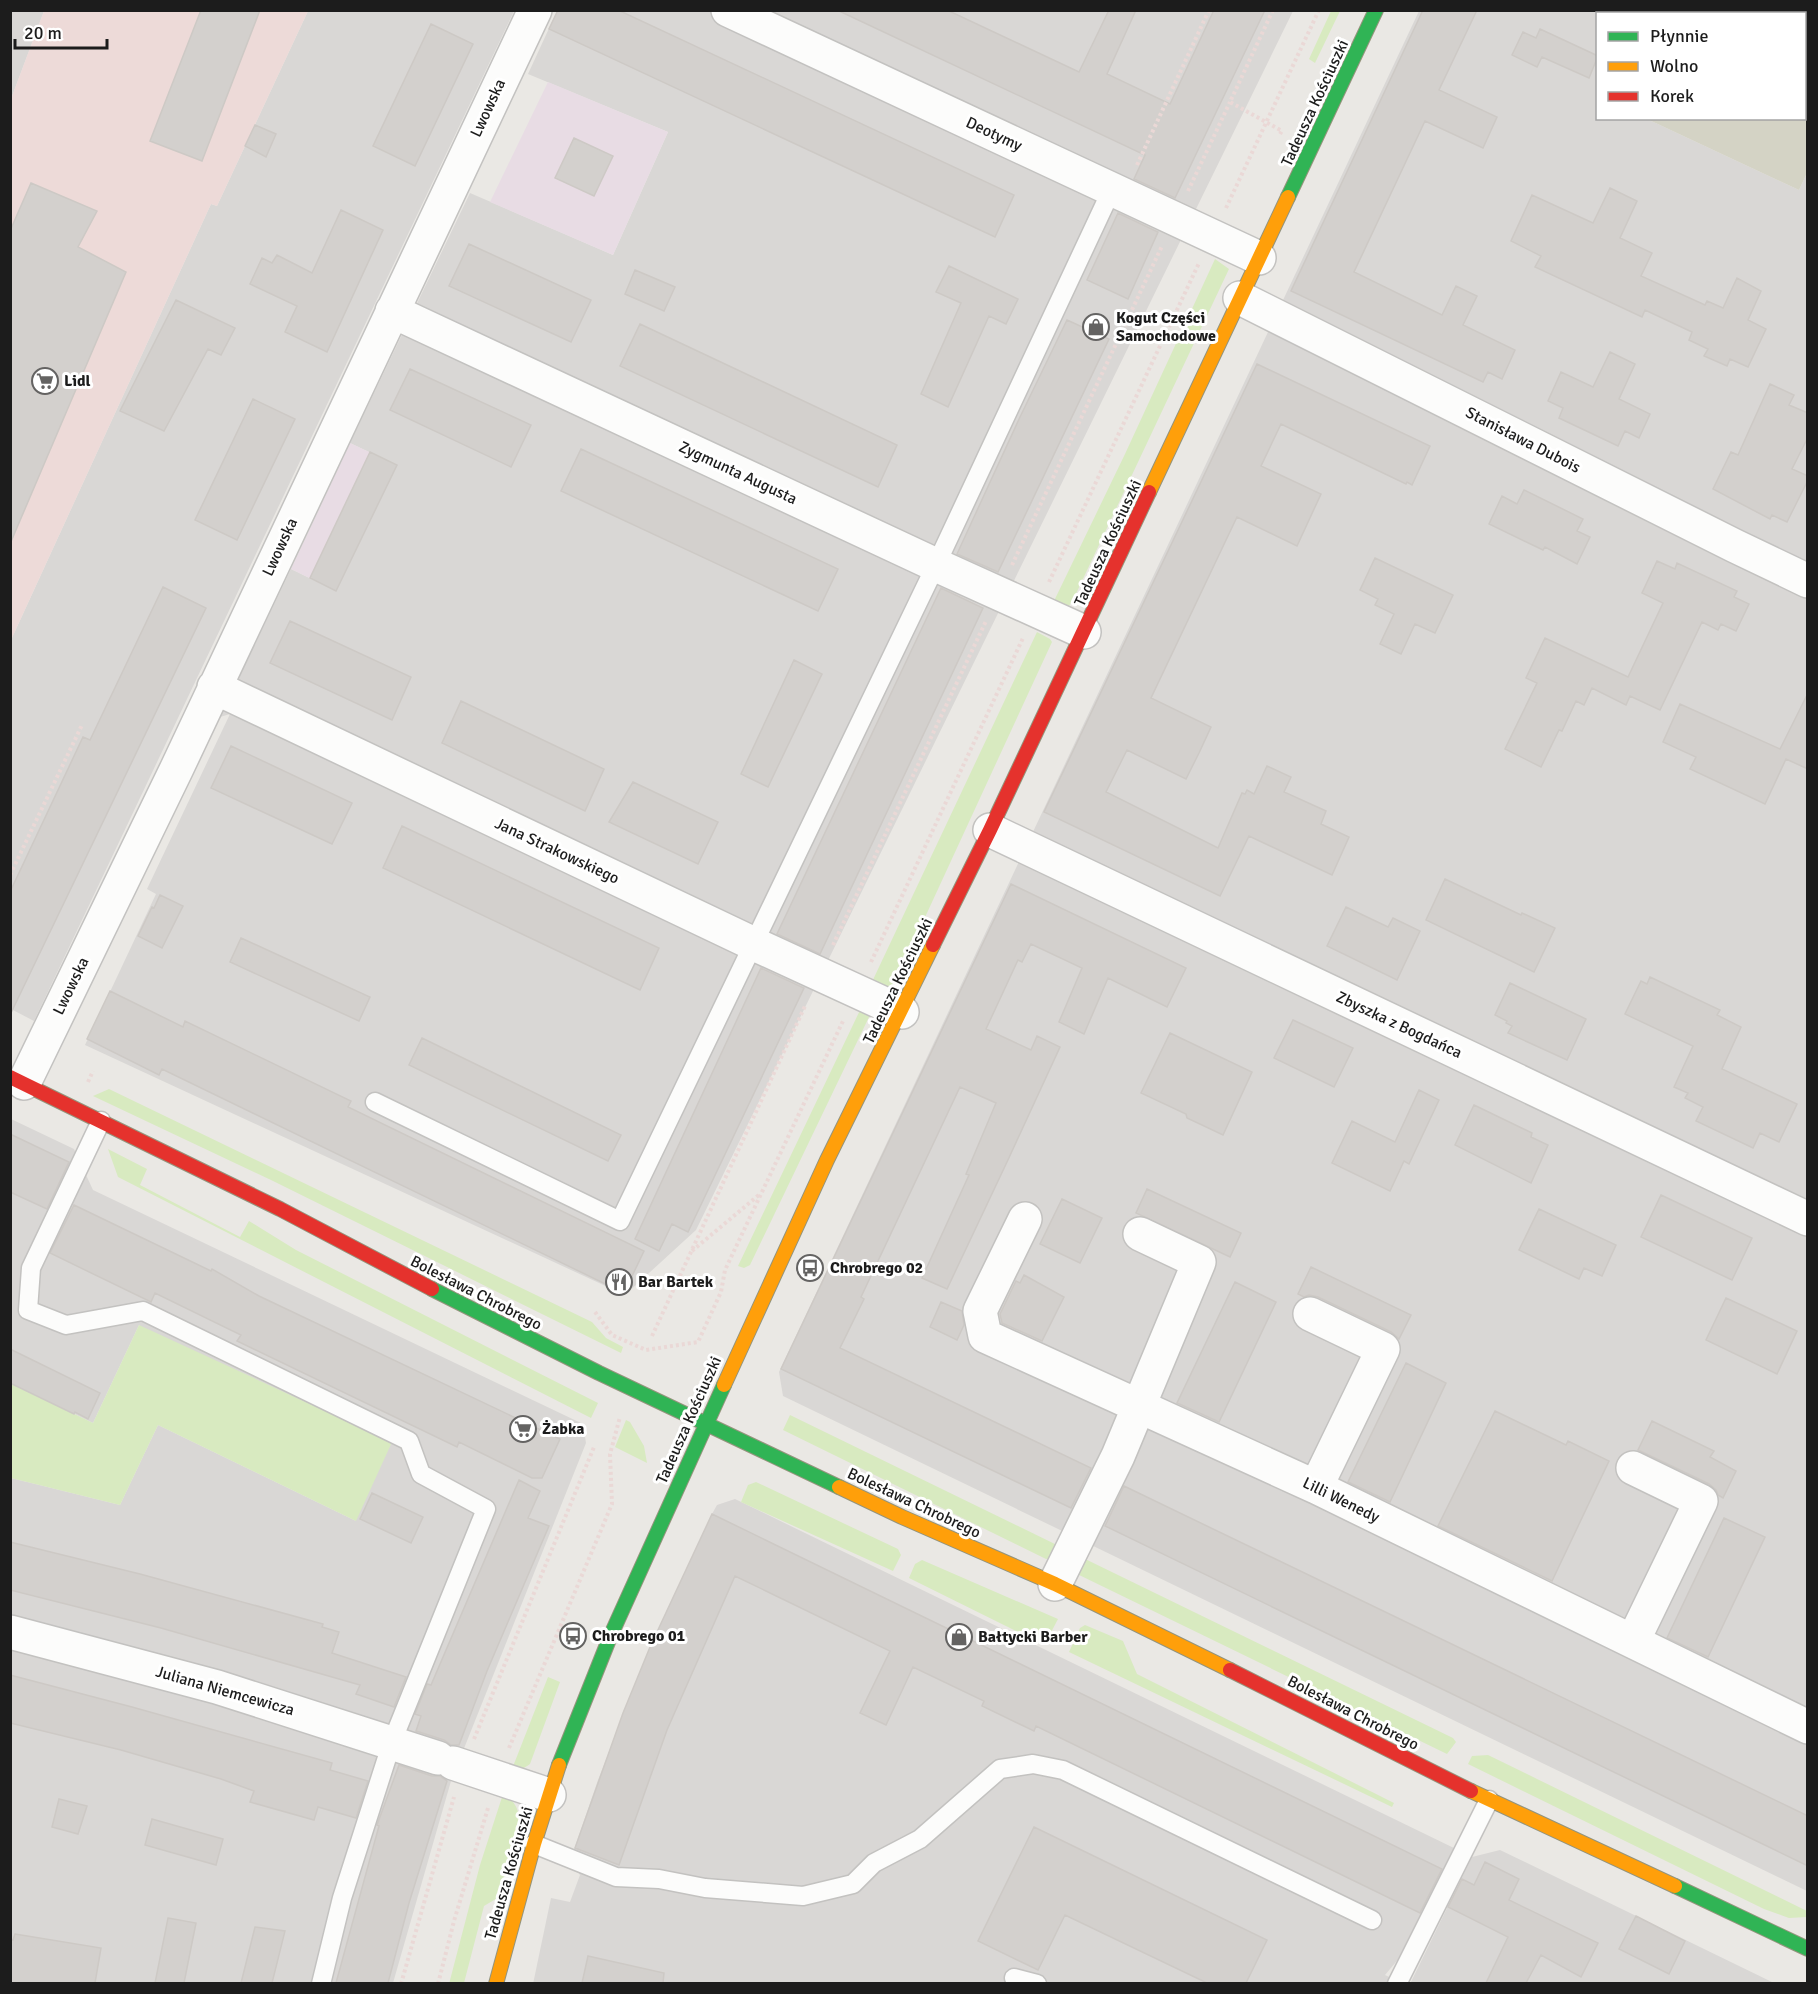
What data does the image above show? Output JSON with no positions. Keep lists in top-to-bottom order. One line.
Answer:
{"streets":{"street":["Tadeusza Kościuszki","Lwowska","Deotymy","Stanisława Dubois","Zygmunta Augusta","Jana Strakowskiego","Zbyszka z Bogdańca","Bolesława Chrobrego","Lilli Wenedy","Juliana Niemcewicza"]},"crossings":[["Tadeusza Kościuszki","Deotymy"],["Tadeusza Kościuszki","Stanisława Dubois"],["Tadeusza Kościuszki","Zygmunta Augusta"],["Tadeusza Kościuszki","Jana Strakowskiego"],["Tadeusza Kościuszki","Zbyszka z Bogdańca"],["Tadeusza Kościuszki","Bolesława Chrobrego"],["Tadeusza Kościuszki","Juliana Niemcewicza"],["Lwowska","Zygmunta Augusta"],["Lwowska","Jana Strakowskiego"],["Lwowska","Bolesława Chrobrego"]],"places":{"shop":["Kogut Części Samochodowe","Bałtycki Barber"],"supermarket":["Lidl","Żabka"],"bus stop":["Chrobrego 02","Chrobrego 01"],"restaurant":["Bar Bartek"]},"legend":["Płynnie","Wolno","Korek"],"scale_bar":"20 m"}
